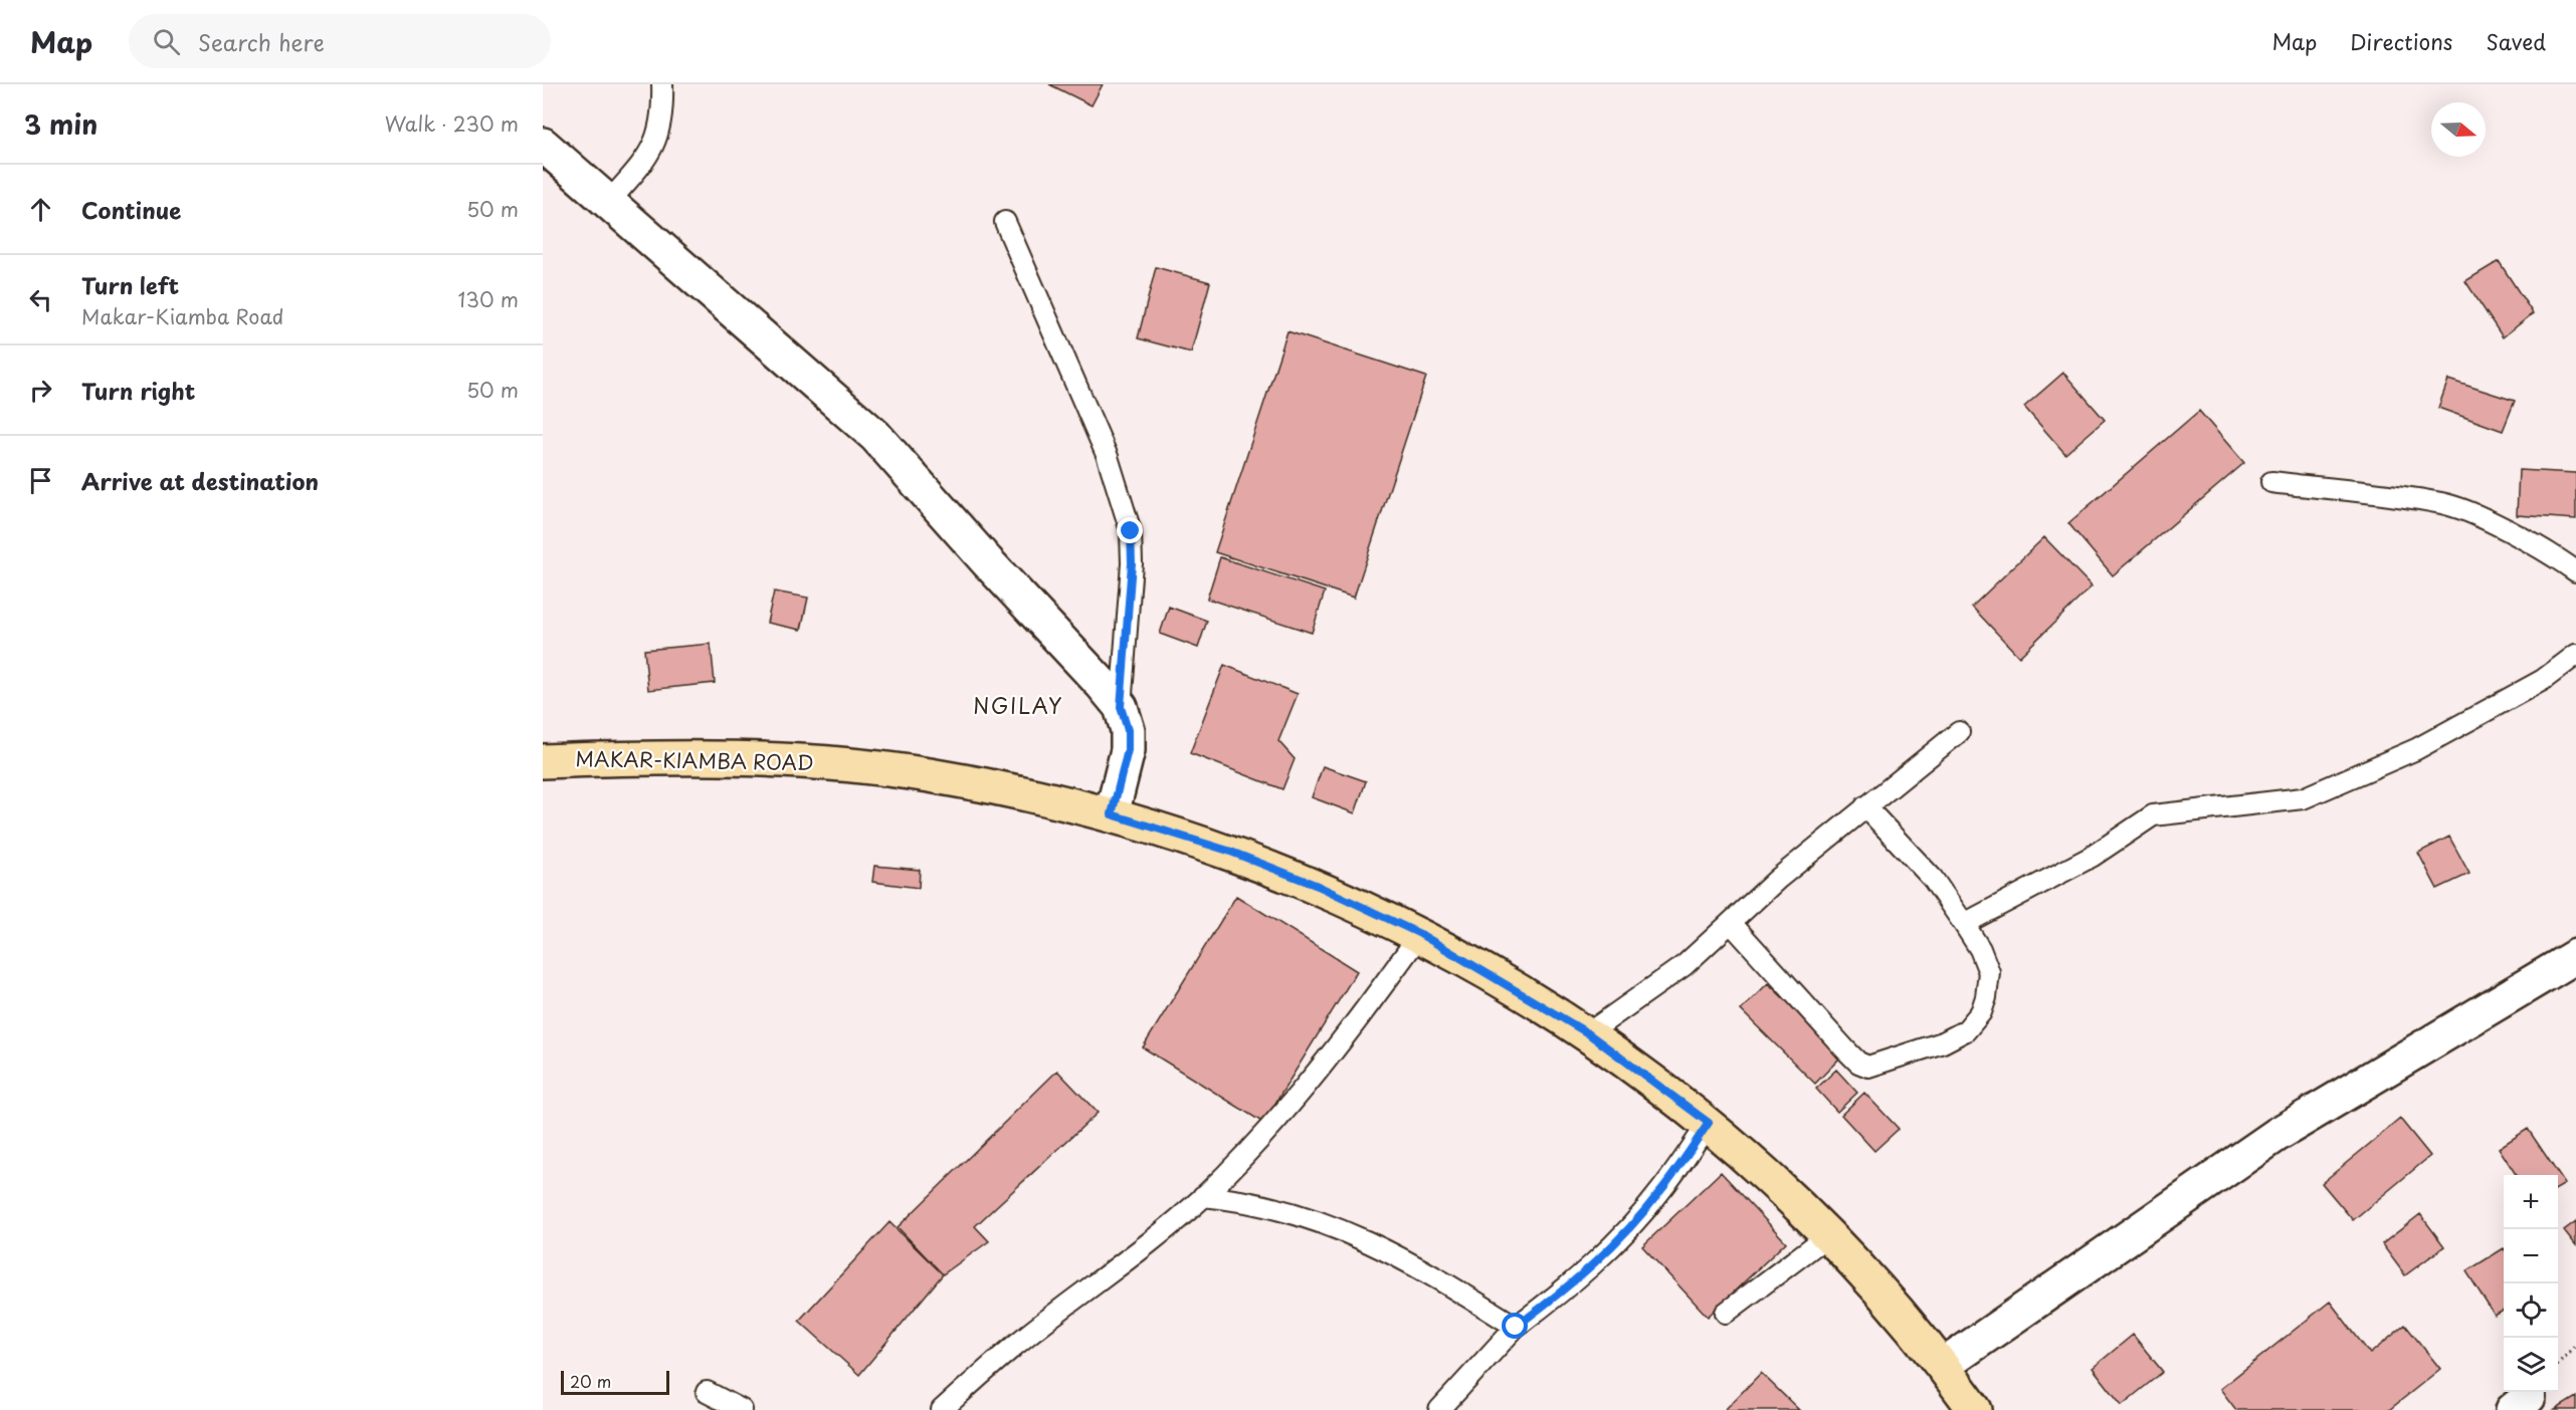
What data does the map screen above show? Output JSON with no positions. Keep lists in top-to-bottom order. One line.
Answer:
{"streets":{"main road":["MAKAR-KIAMBA ROAD"]},"districts":["NGILAY"],"scale_bar":"20 m","north":"right","page":{"header":"Map","search":"Search here","nav":["Map","Directions","Saved"],"heading":["3 min","Walk · 230 m"],"list":[["Continue","50 m"],["Turn left","Makar-Kiamba Road","130 m"],["Turn right","50 m"],"Arrive at destination"],"map_buttons":["+","−"],"scale":"20 m"}}
